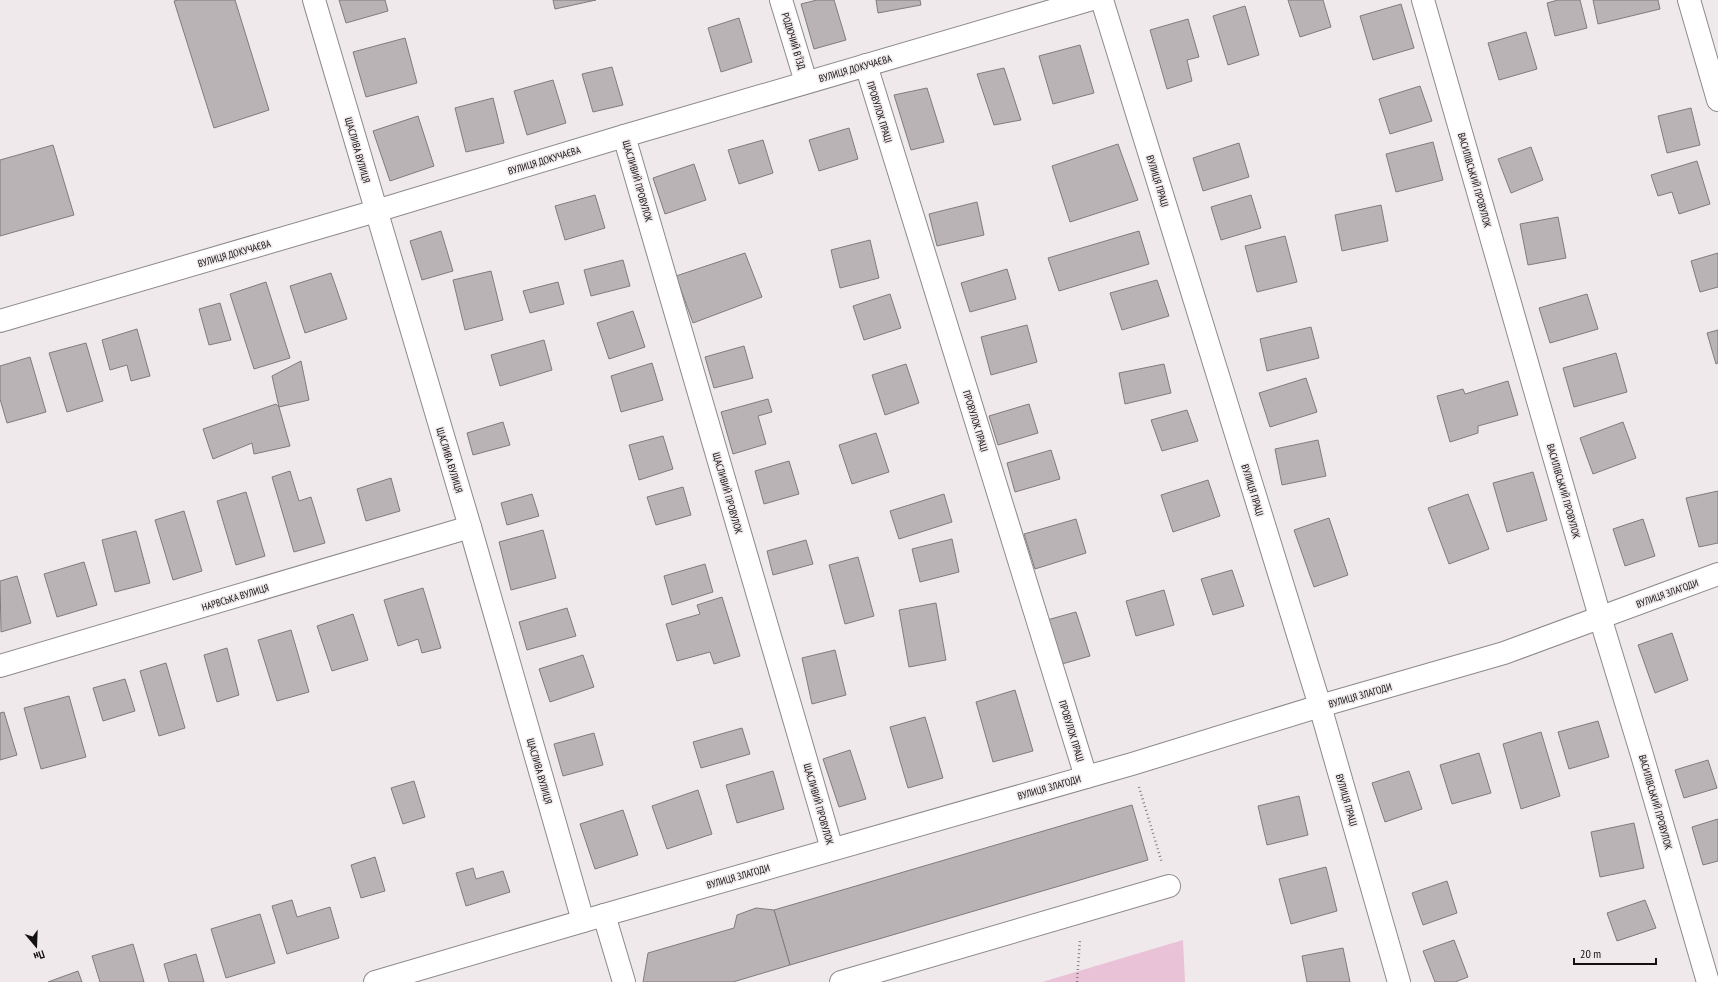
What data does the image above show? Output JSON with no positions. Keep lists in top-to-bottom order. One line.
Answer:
{"streets":{"street":["РОДЮЧИЙ В'ЇЗД","ВУЛИЦЯ ДОКУЧАЄВА","ПРОВУЛОК ПРАЦІ","ЩАСЛИВА ВУЛИЦЯ","ВАСИЛІВСЬКИЙ ПРОВУЛОК","ЩАСЛИВИЙ ПРОВУЛОК","ВУЛИЦЯ ПРАЦІ","ВУЛИЦЯ ЗЛАГОДИ","НАРВСЬКА ВУЛИЦЯ"]},"crossings":[["РОДЮЧИЙ В'ЇЗД","ВУЛИЦЯ ДОКУЧАЄВА"],["ВУЛИЦЯ ДОКУЧАЄВА","ПРОВУЛОК ПРАЦІ"],["ВУЛИЦЯ ДОКУЧАЄВА","ЩАСЛИВА ВУЛИЦЯ"],["ВУЛИЦЯ ДОКУЧАЄВА","ЩАСЛИВИЙ ПРОВУЛОК"],["ПРОВУЛОК ПРАЦІ","ВУЛИЦЯ ЗЛАГОДИ"],["ЩАСЛИВА ВУЛИЦЯ","ВУЛИЦЯ ЗЛАГОДИ"],["ЩАСЛИВА ВУЛИЦЯ","НАРВСЬКА ВУЛИЦЯ"],["ВАСИЛІВСЬКИЙ ПРОВУЛОК","ВУЛИЦЯ ЗЛАГОДИ"],["ЩАСЛИВИЙ ПРОВУЛОК","ВУЛИЦЯ ЗЛАГОДИ"],["ВУЛИЦЯ ПРАЦІ","ВУЛИЦЯ ЗЛАГОДИ"]],"scale_bar":"20 m","north":"bottom"}
